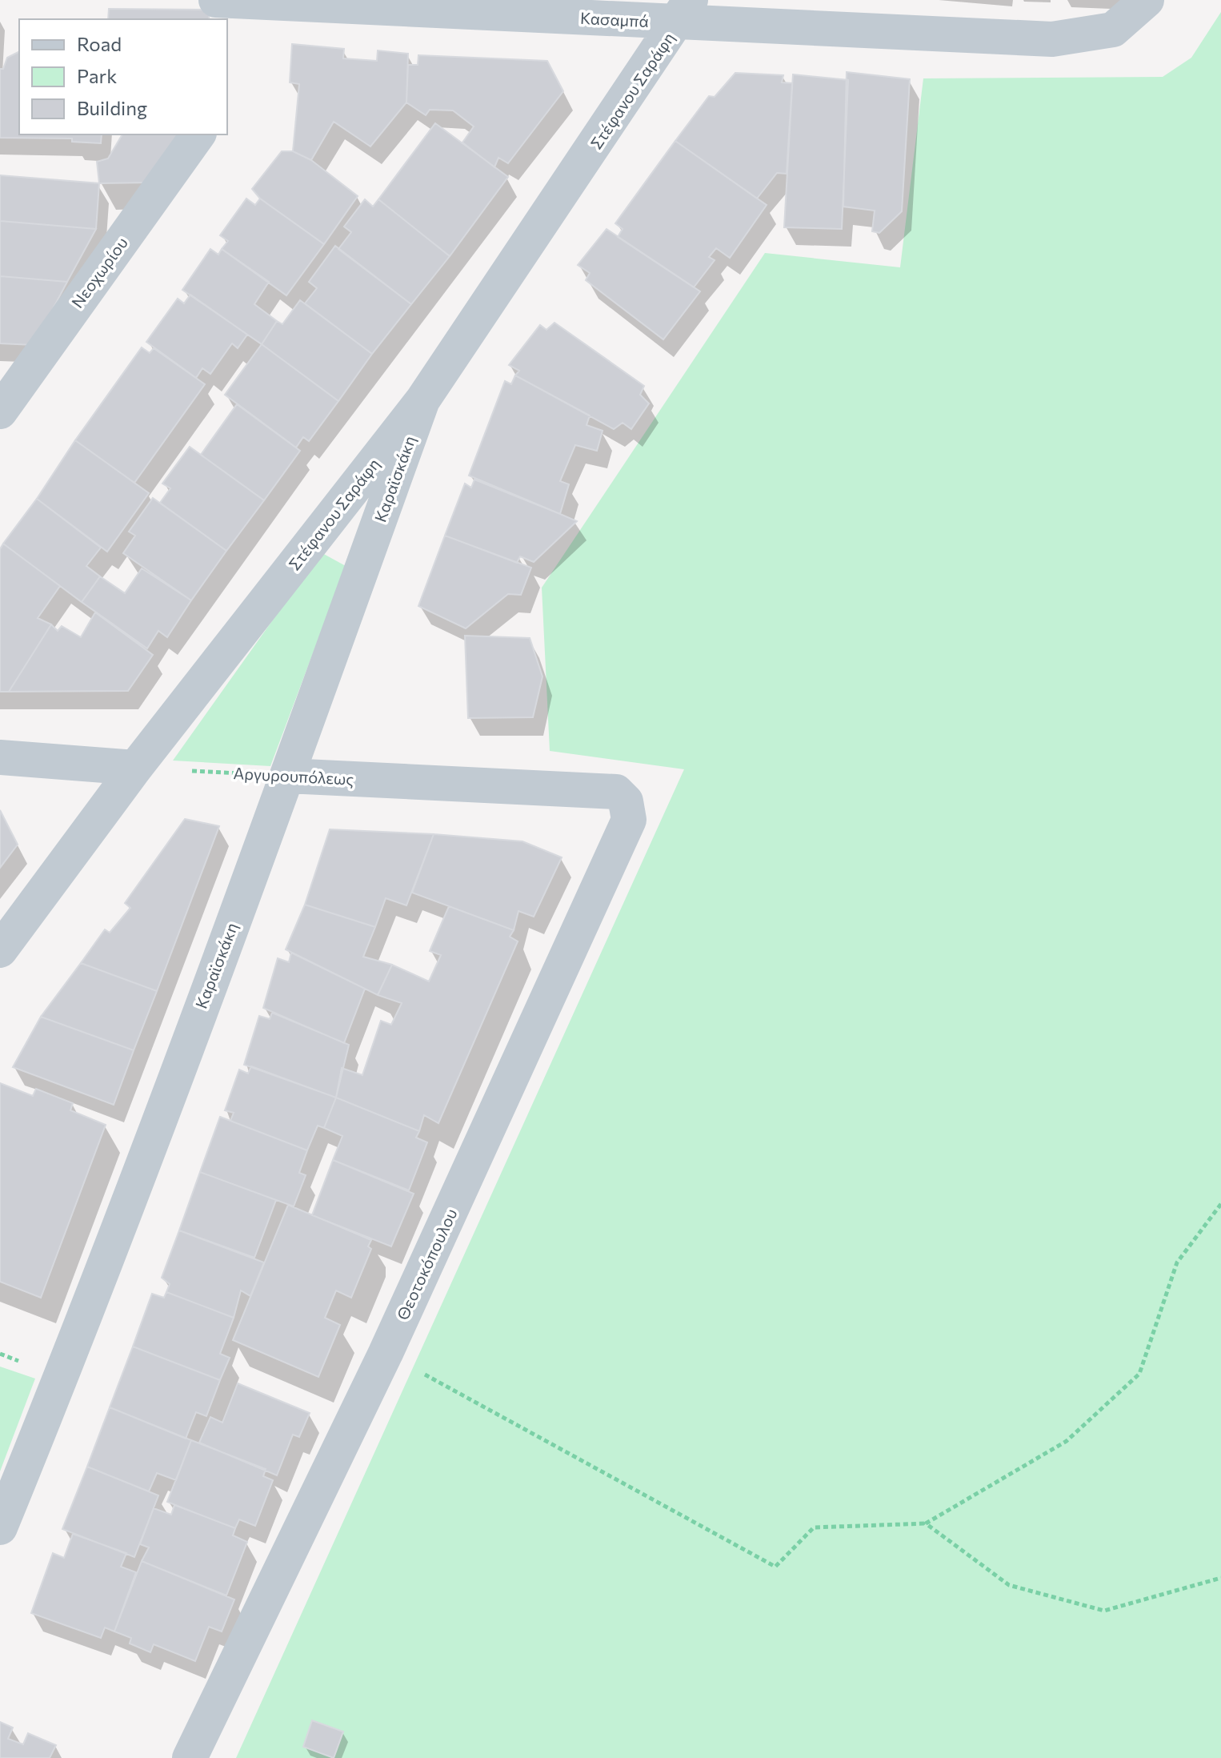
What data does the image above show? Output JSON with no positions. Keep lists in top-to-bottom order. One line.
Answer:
{"streets":{"street":["Κασαμπά","Στέφανου Σαράφη","Νεοχωρίου","Καραϊσκάκη","Αργυρουπόλεως","Θεοτοκόπουλου"]},"crossings":[["Κασαμπά","Στέφανου Σαράφη"],["Στέφανου Σαράφη","Καραϊσκάκη"],["Στέφανου Σαράφη","Αργυρουπόλεως"],["Καραϊσκάκη","Αργυρουπόλεως"],["Αργυρουπόλεως","Θεοτοκόπουλου"]],"legend":["Road","Park","Building"]}
